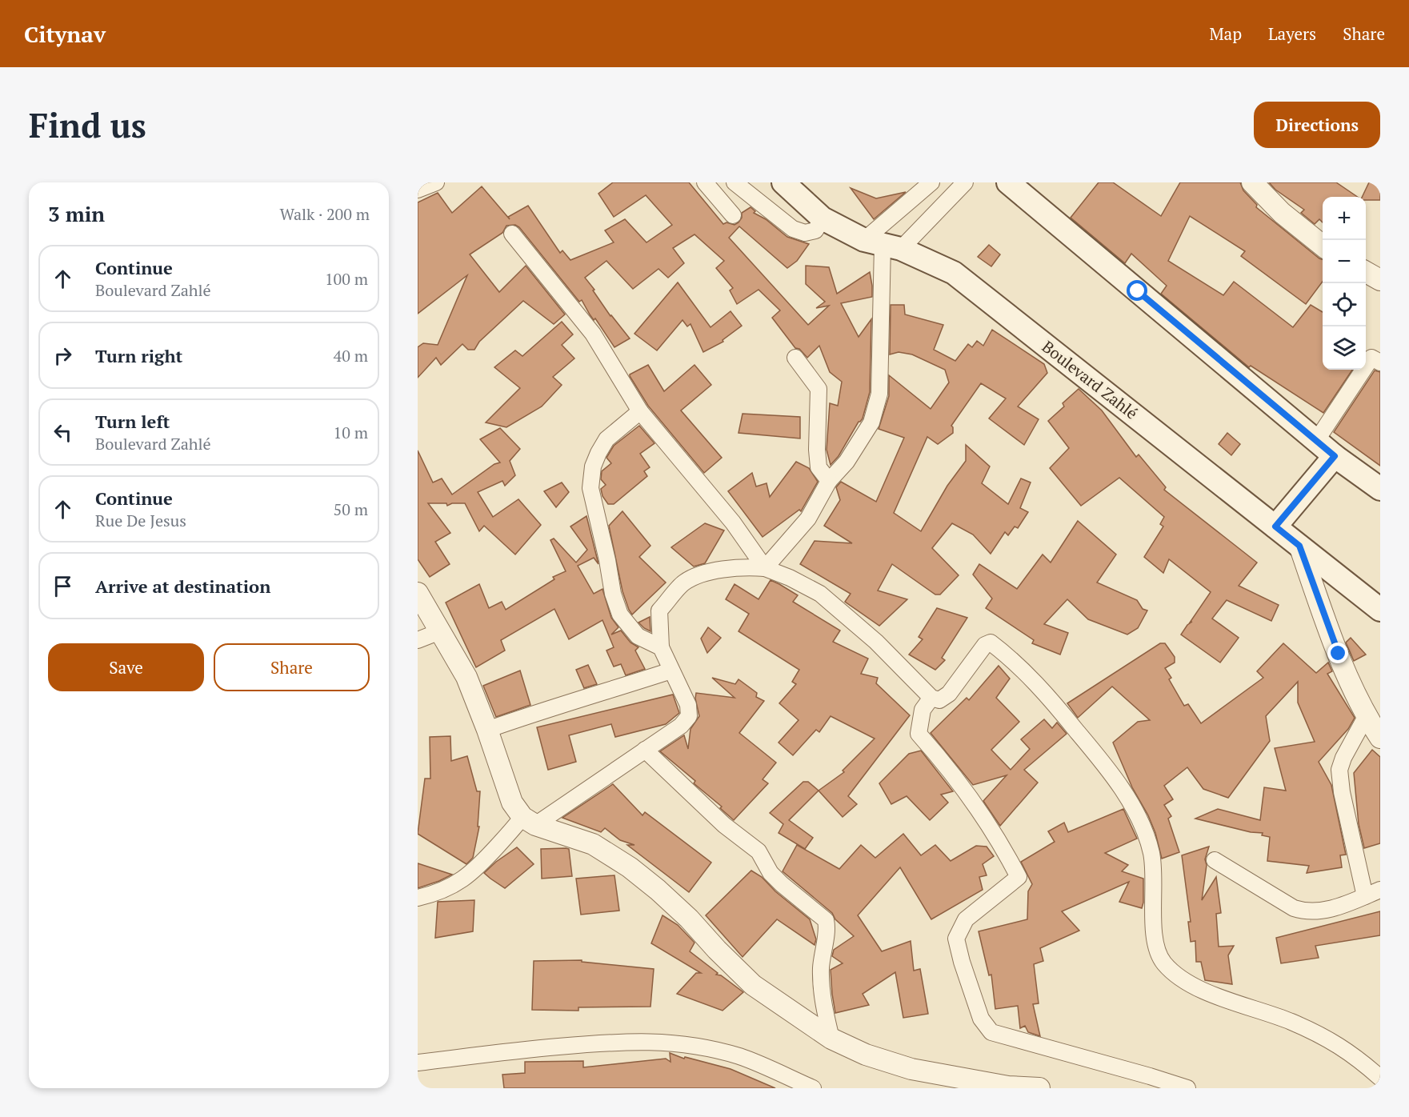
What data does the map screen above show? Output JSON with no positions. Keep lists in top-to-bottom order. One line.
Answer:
{"streets":{"main road":["Boulevard Zahlé"]},"page":{"header":"Citynav","nav":["Map","Layers","Share"],"buttons":["Directions",["Save","Share"]],"title":"Find us","heading":["3 min","Walk · 200 m"],"map_buttons":["+","−"],"list":[["Continue","Boulevard Zahlé","100 m"],["Turn right","40 m"],["Turn left","Boulevard Zahlé","10 m"],["Continue","Rue De Jesus","50 m"],"Arrive at destination"]}}
